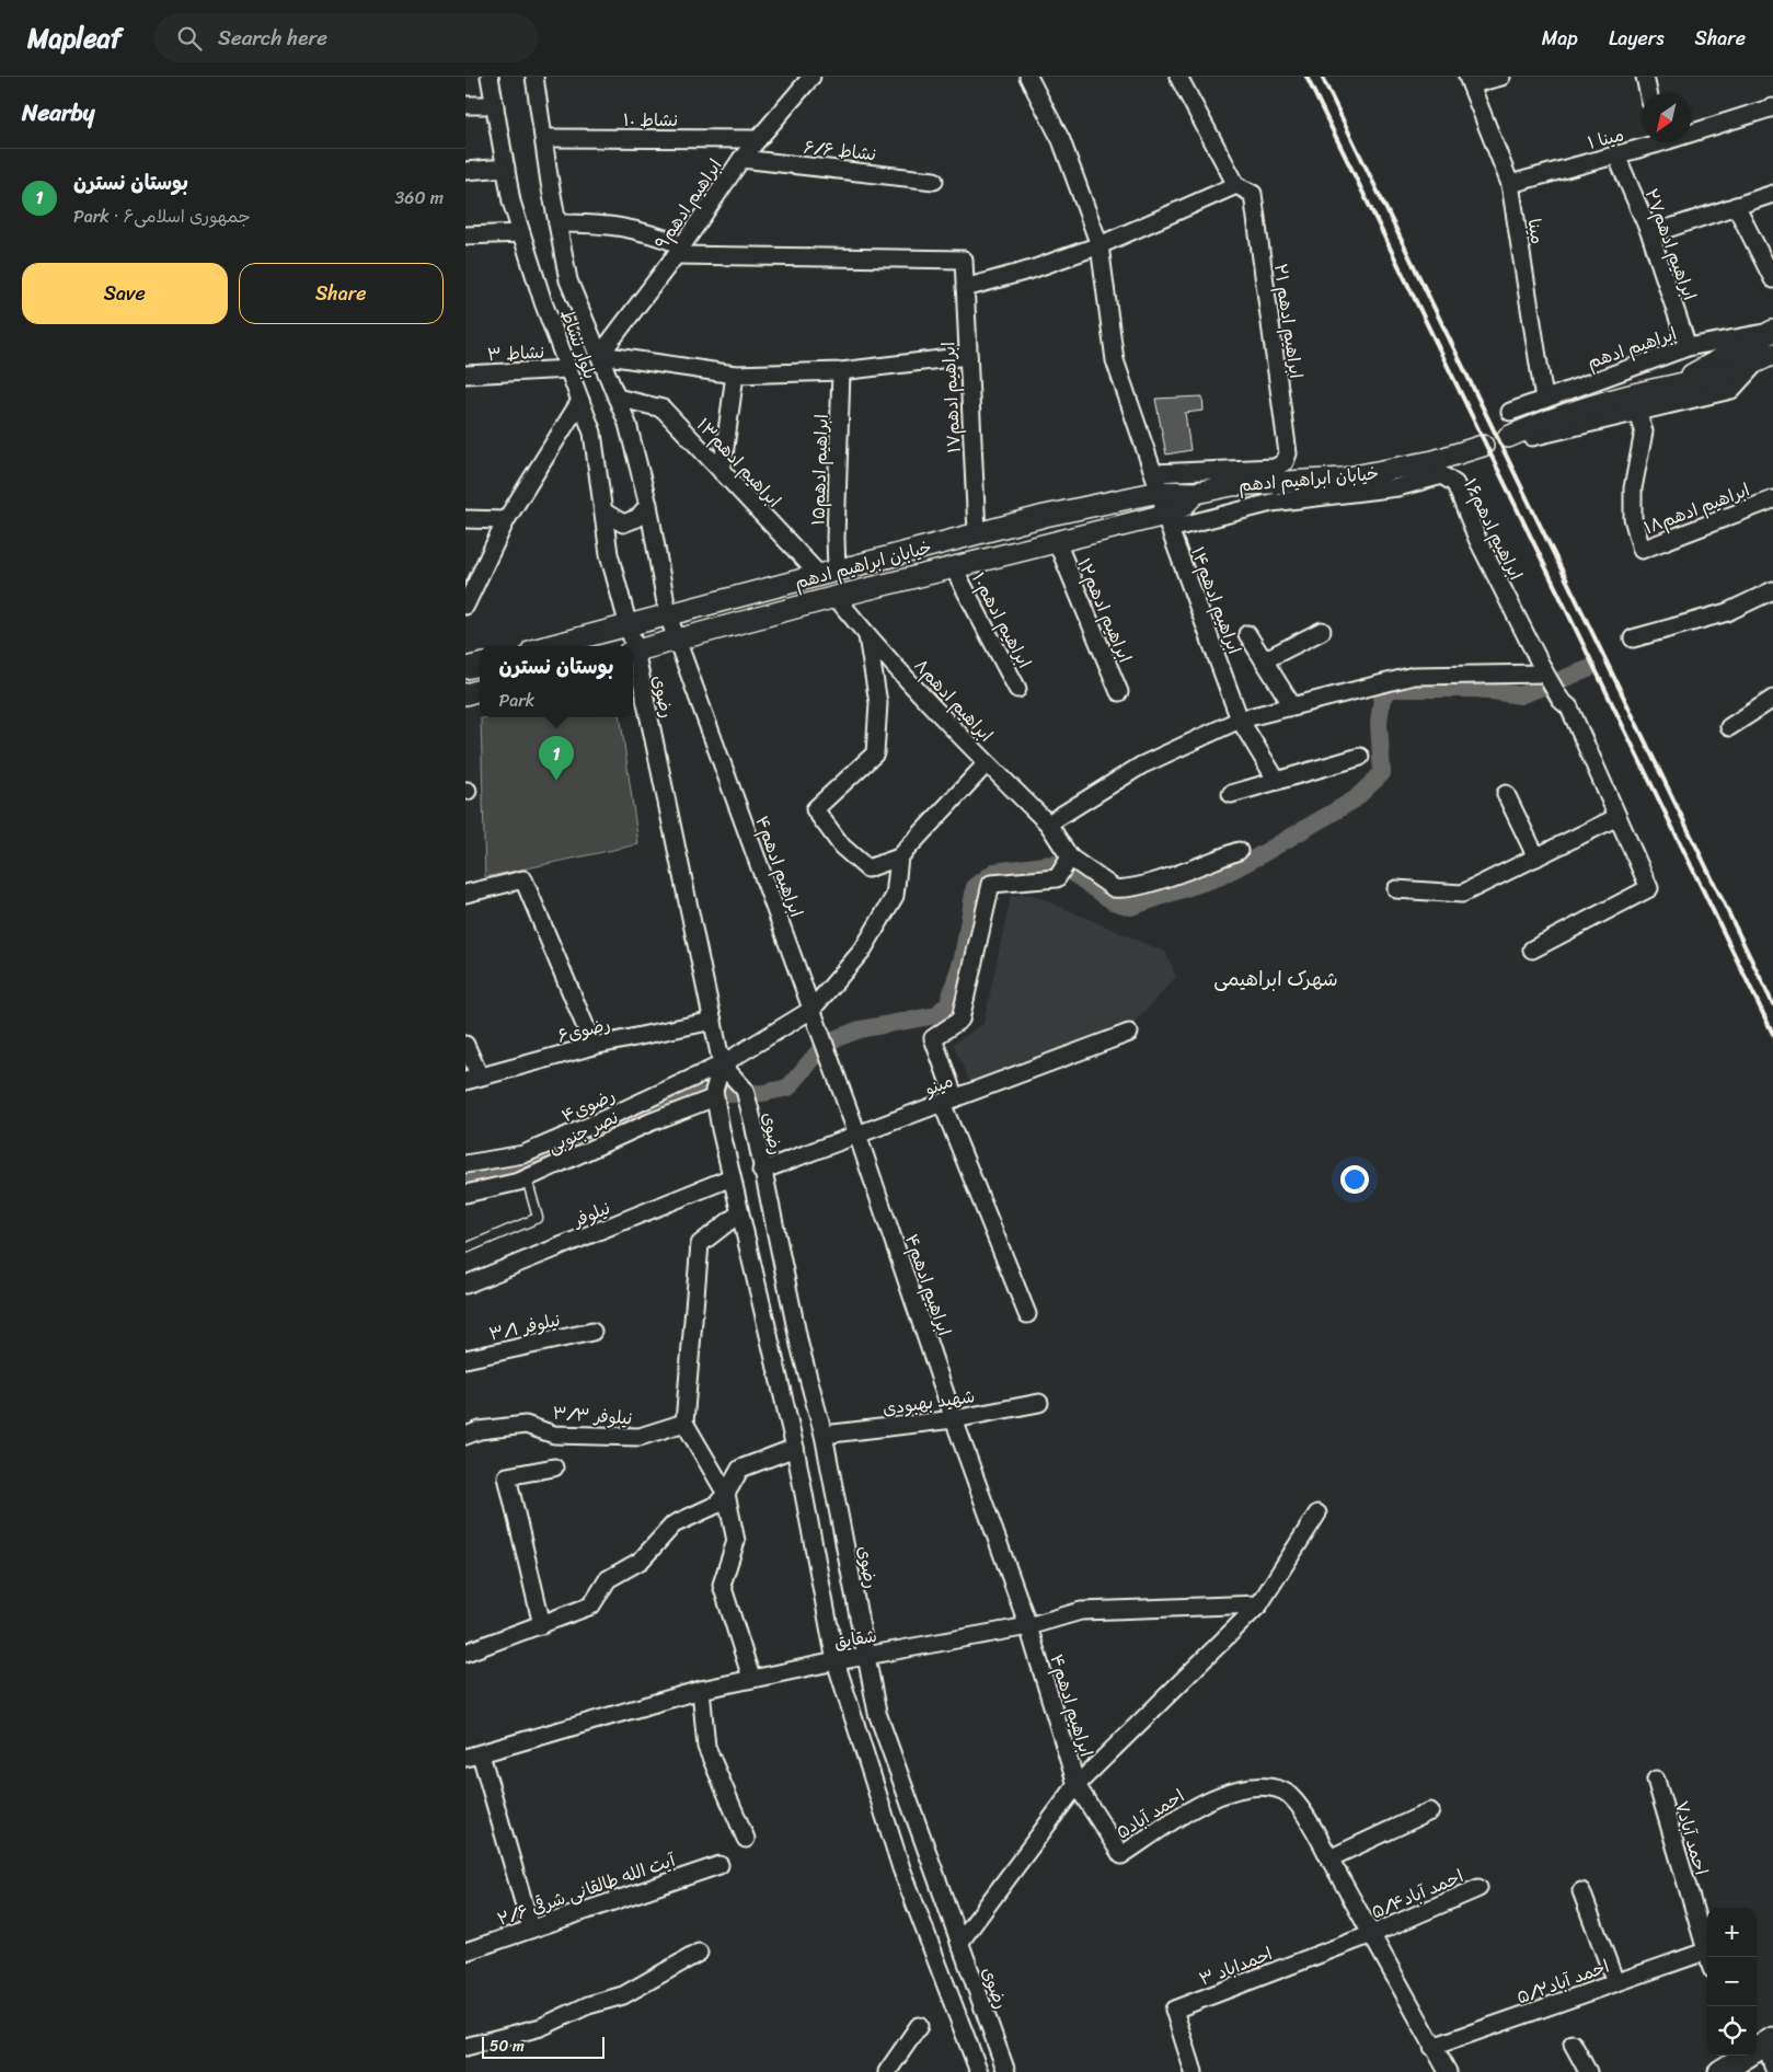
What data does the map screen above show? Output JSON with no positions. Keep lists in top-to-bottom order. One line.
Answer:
{"streets":{"street":["نشاط ۱۰","مینا ۱","نشاط ۶/۶","ابراهیم ادهم۹","مینا","ابراهیم ادهم۲۷","ابراهیم ادهم ۲۱","بلوار نشاط","ابراهیم ادهم","نشاط ۳","ابراهیم ادهم۱۷","ابراهیم ادهم۱۳","ابراهیم ادهم۱۵","خیابان ابراهیم ادهم","ابراهیم ادهم۱۸","ابراهیم ادهم۱۶","ابراهیم ادهم۱۴","ابراهیم ادهم۱۲","ابراهیم ادهم۱۰","رضوی","ابراهیم ادهم۸","ابراهیم ادهم۴","رضوی۶","مینو","رضوی۴","نصر جنوبی","نیلوفر","نیلوفر ۳/۱","شهید بهبودی","نیلوفر ۳/۳","شقایق","احمد آباد۵","احمد آباد۷","آیت الله طالقانی شرقی ۲/۶","احمد آباد۵/۴","احمداباد ۳","احمد آباد۵/۲"]},"crossings":[["نشاط ۱۰","ابراهیم ادهم۹"],["نشاط ۱۰","بلوار نشاط"],["مینا ۱","مینا"],["مینا ۱","ابراهیم ادهم۲۷"],["نشاط ۶/۶","ابراهیم ادهم۹"],["ابراهیم ادهم۹","بلوار نشاط"],["ابراهیم ادهم۹","ابراهیم ادهم۱۷"],["مینا","ابراهیم ادهم"],["ابراهیم ادهم۲۷","ابراهیم ادهم"],["ابراهیم ادهم ۲۱","خیابان ابراهیم ادهم"],["ابراهیم ادهم ۲۱","ابراهیم ادهم۱۴"],["بلوار نشاط","نشاط ۳"],["بلوار نشاط","ابراهیم ادهم۱۳"],["بلوار نشاط","خیابان ابراهیم ادهم"],["بلوار نشاط","رضوی"],["بلوار نشاط","ابراهیم ادهم۴"],["ابراهیم ادهم۱۷","خیابان ابراهیم ادهم"],["ابراهیم ادهم۱۳","ابراهیم ادهم۱۵"],["ابراهیم ادهم۱۳","خیابان ابراهیم ادهم"],["ابراهیم ادهم۱۵","خیابان ابراهیم ادهم"],["خیابان ابراهیم ادهم","ابراهیم ادهم۱۶"],["خیابان ابراهیم ادهم","ابراهیم ادهم۱۴"],["خیابان ابراهیم ادهم","ابراهیم ادهم۱۲"],["خیابان ابراهیم ادهم","ابراهیم ادهم۱۰"],["خیابان ابراهیم ادهم","رضوی"],["خیابان ابراهیم ادهم","ابراهیم ادهم۸"],["خیابان ابراهیم ادهم","ابراهیم ادهم۴"],["ابراهیم ادهم۱۶","ابراهیم ادهم۱۴"],["رضوی","ابراهیم ادهم۴"],["رضوی","رضوی۶"],["رضوی","مینو"],["رضوی","رضوی۴"],["رضوی","نصر جنوبی"],["رضوی","نیلوفر"],["رضوی","شهید بهبودی"],["رضوی","شقایق"],["ابراهیم ادهم۴","مینو"],["ابراهیم ادهم۴","رضوی۴"],["ابراهیم ادهم۴","شهید بهبودی"],["ابراهیم ادهم۴","شقایق"],["ابراهیم ادهم۴","احمد آباد۵"],["احمد آباد۵","احمد آباد۵/۴"],["احمد آباد۵","احمداباد ۳"],["احمد آباد۵","احمد آباد۵/۲"],["احمد آباد۷","احمد آباد۵/۲"],["احمد آباد۵/۴","احمداباد ۳"]],"districts":["شهرک ابراهیمی"],"scale_bar":"50 m","north":"bottom left","page":{"header":"Mapleaf","search":"Search here","nav":["Map","Layers","Share"],"heading":"Nearby","list":[{"mark":"1","name":"بوستان نسترن","note":"Park · جمهوری اسلامی۶","value":"360 m"}],"buttons":["Save","Share"],"popup":["بوستان نسترن","Park"],"pins":"1","map_buttons":["+","−"],"scale":"50 m"}}
